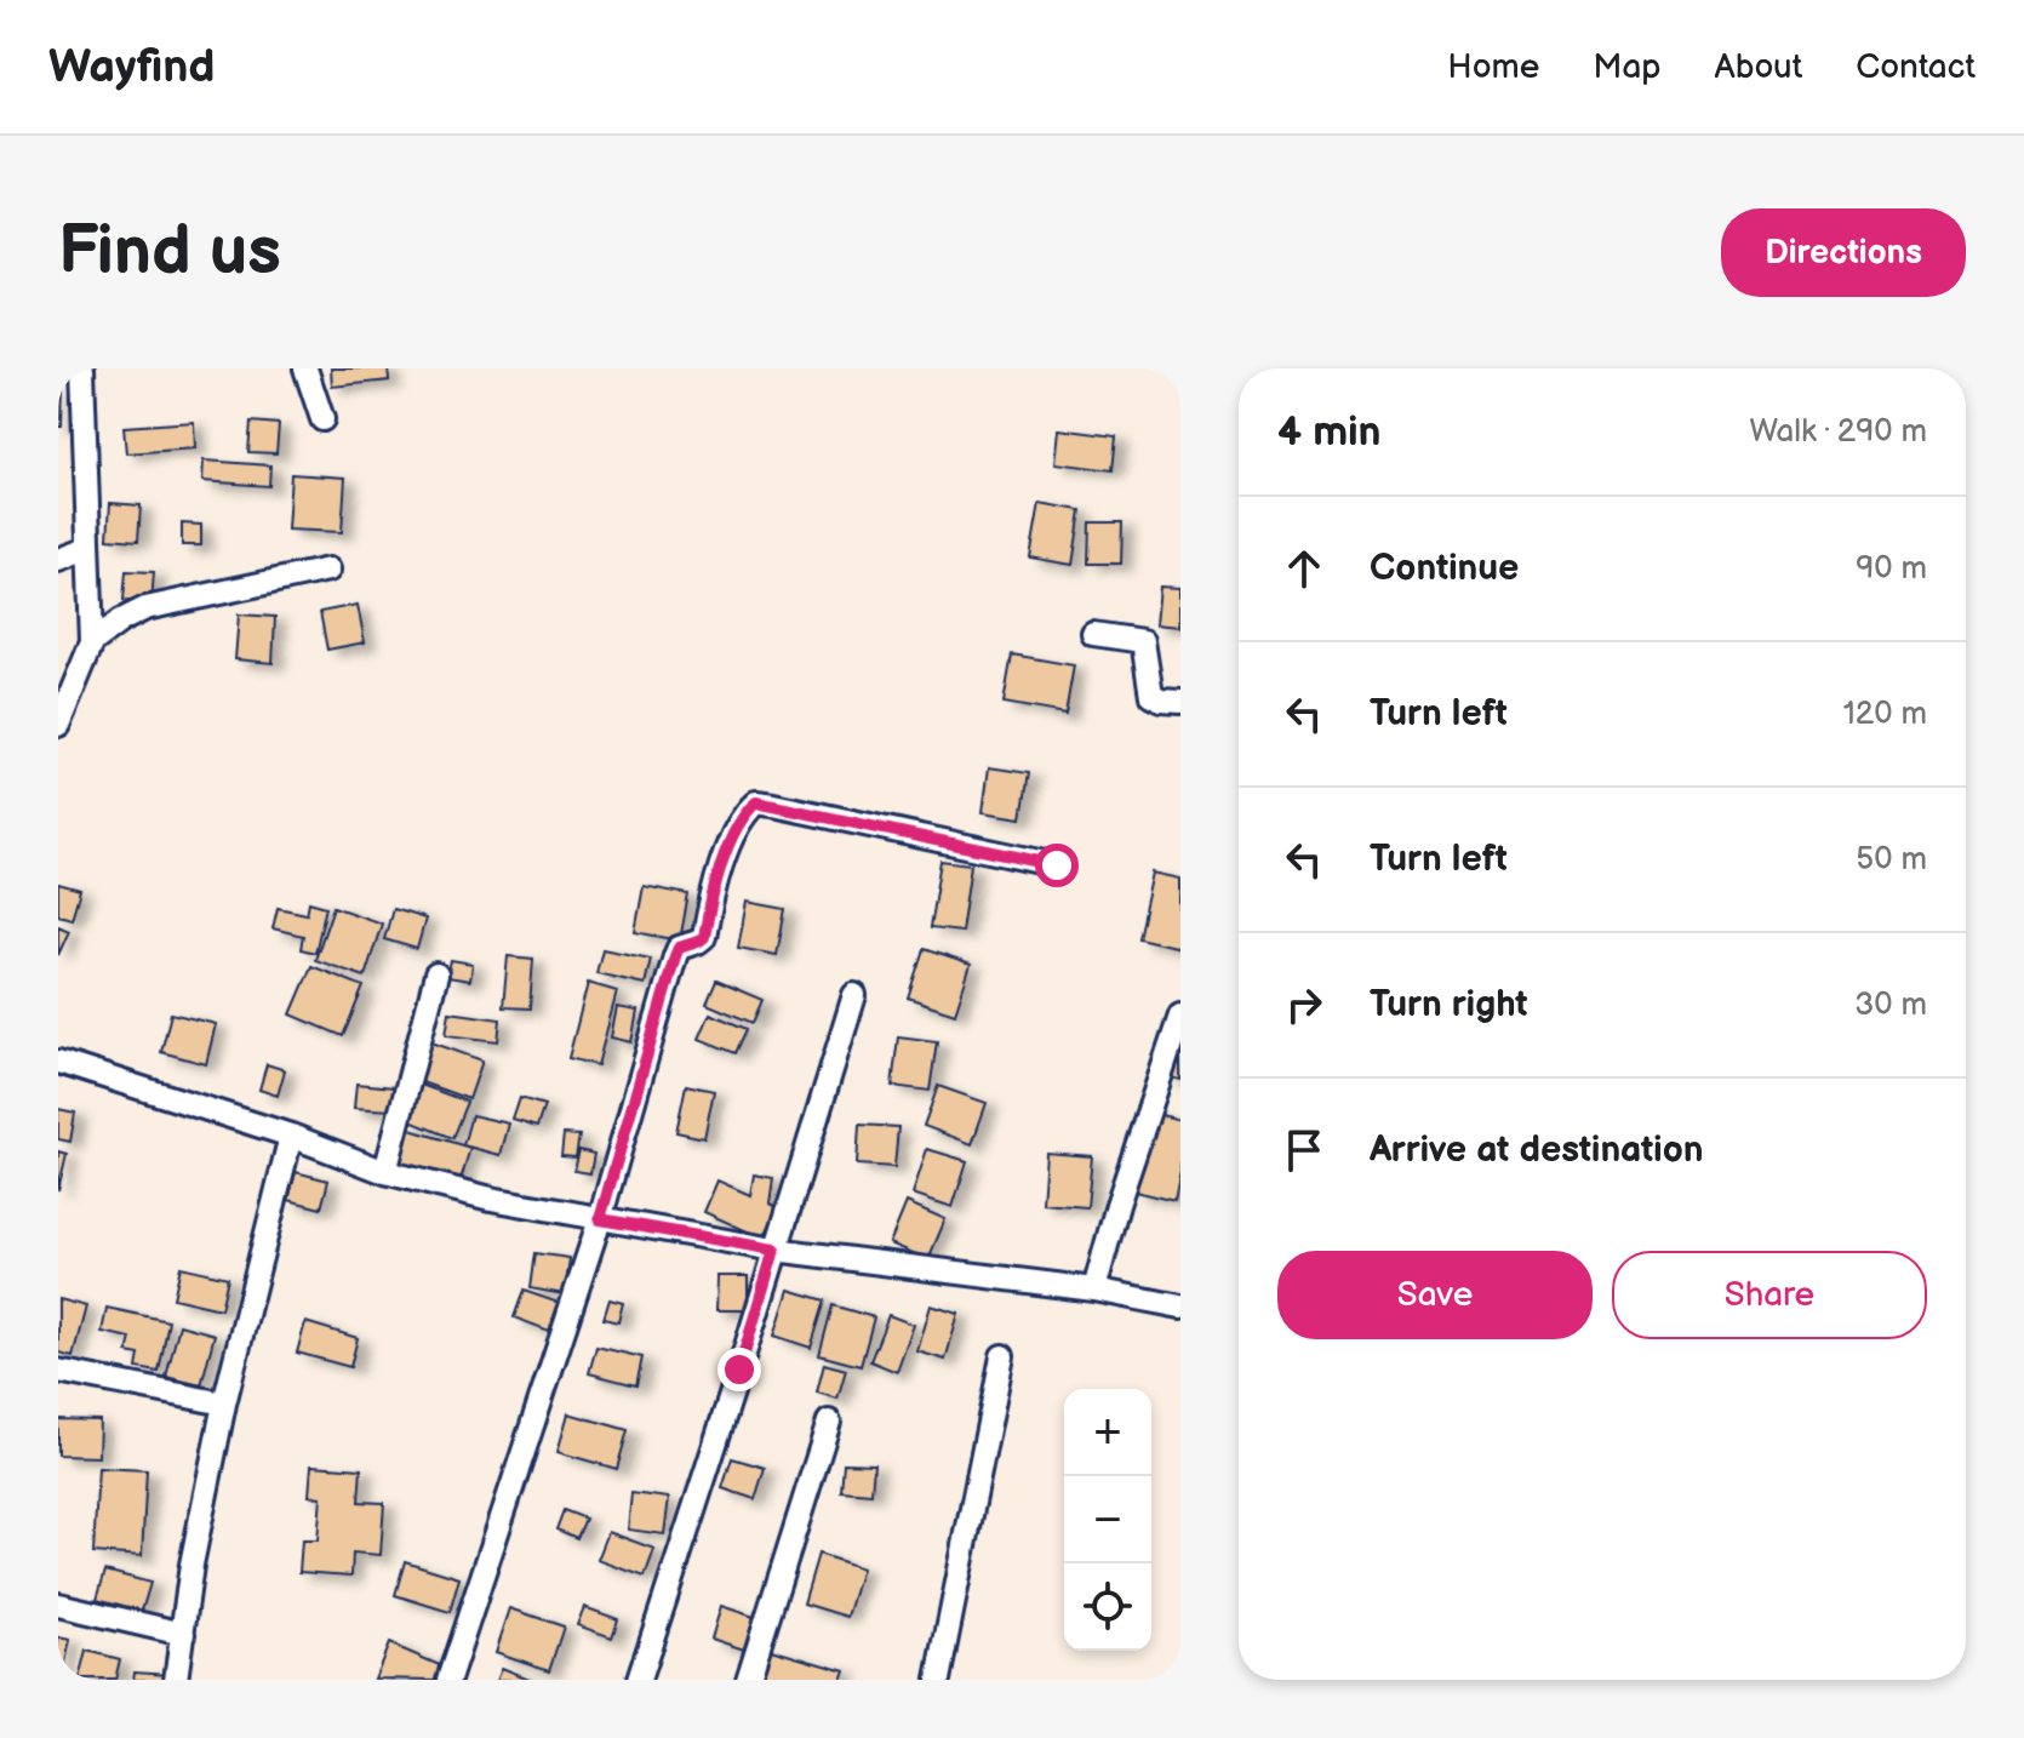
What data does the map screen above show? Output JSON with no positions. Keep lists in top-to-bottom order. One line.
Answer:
{"page":{"header":"Wayfind","nav":["Home","Map","About","Contact"],"buttons":["Directions",["Save","Share"]],"title":"Find us","heading":["4 min","Walk · 290 m"],"list":[["Continue","90 m"],["Turn left","120 m"],["Turn left","50 m"],["Turn right","30 m"],"Arrive at destination"],"map_buttons":["+","−"]}}
